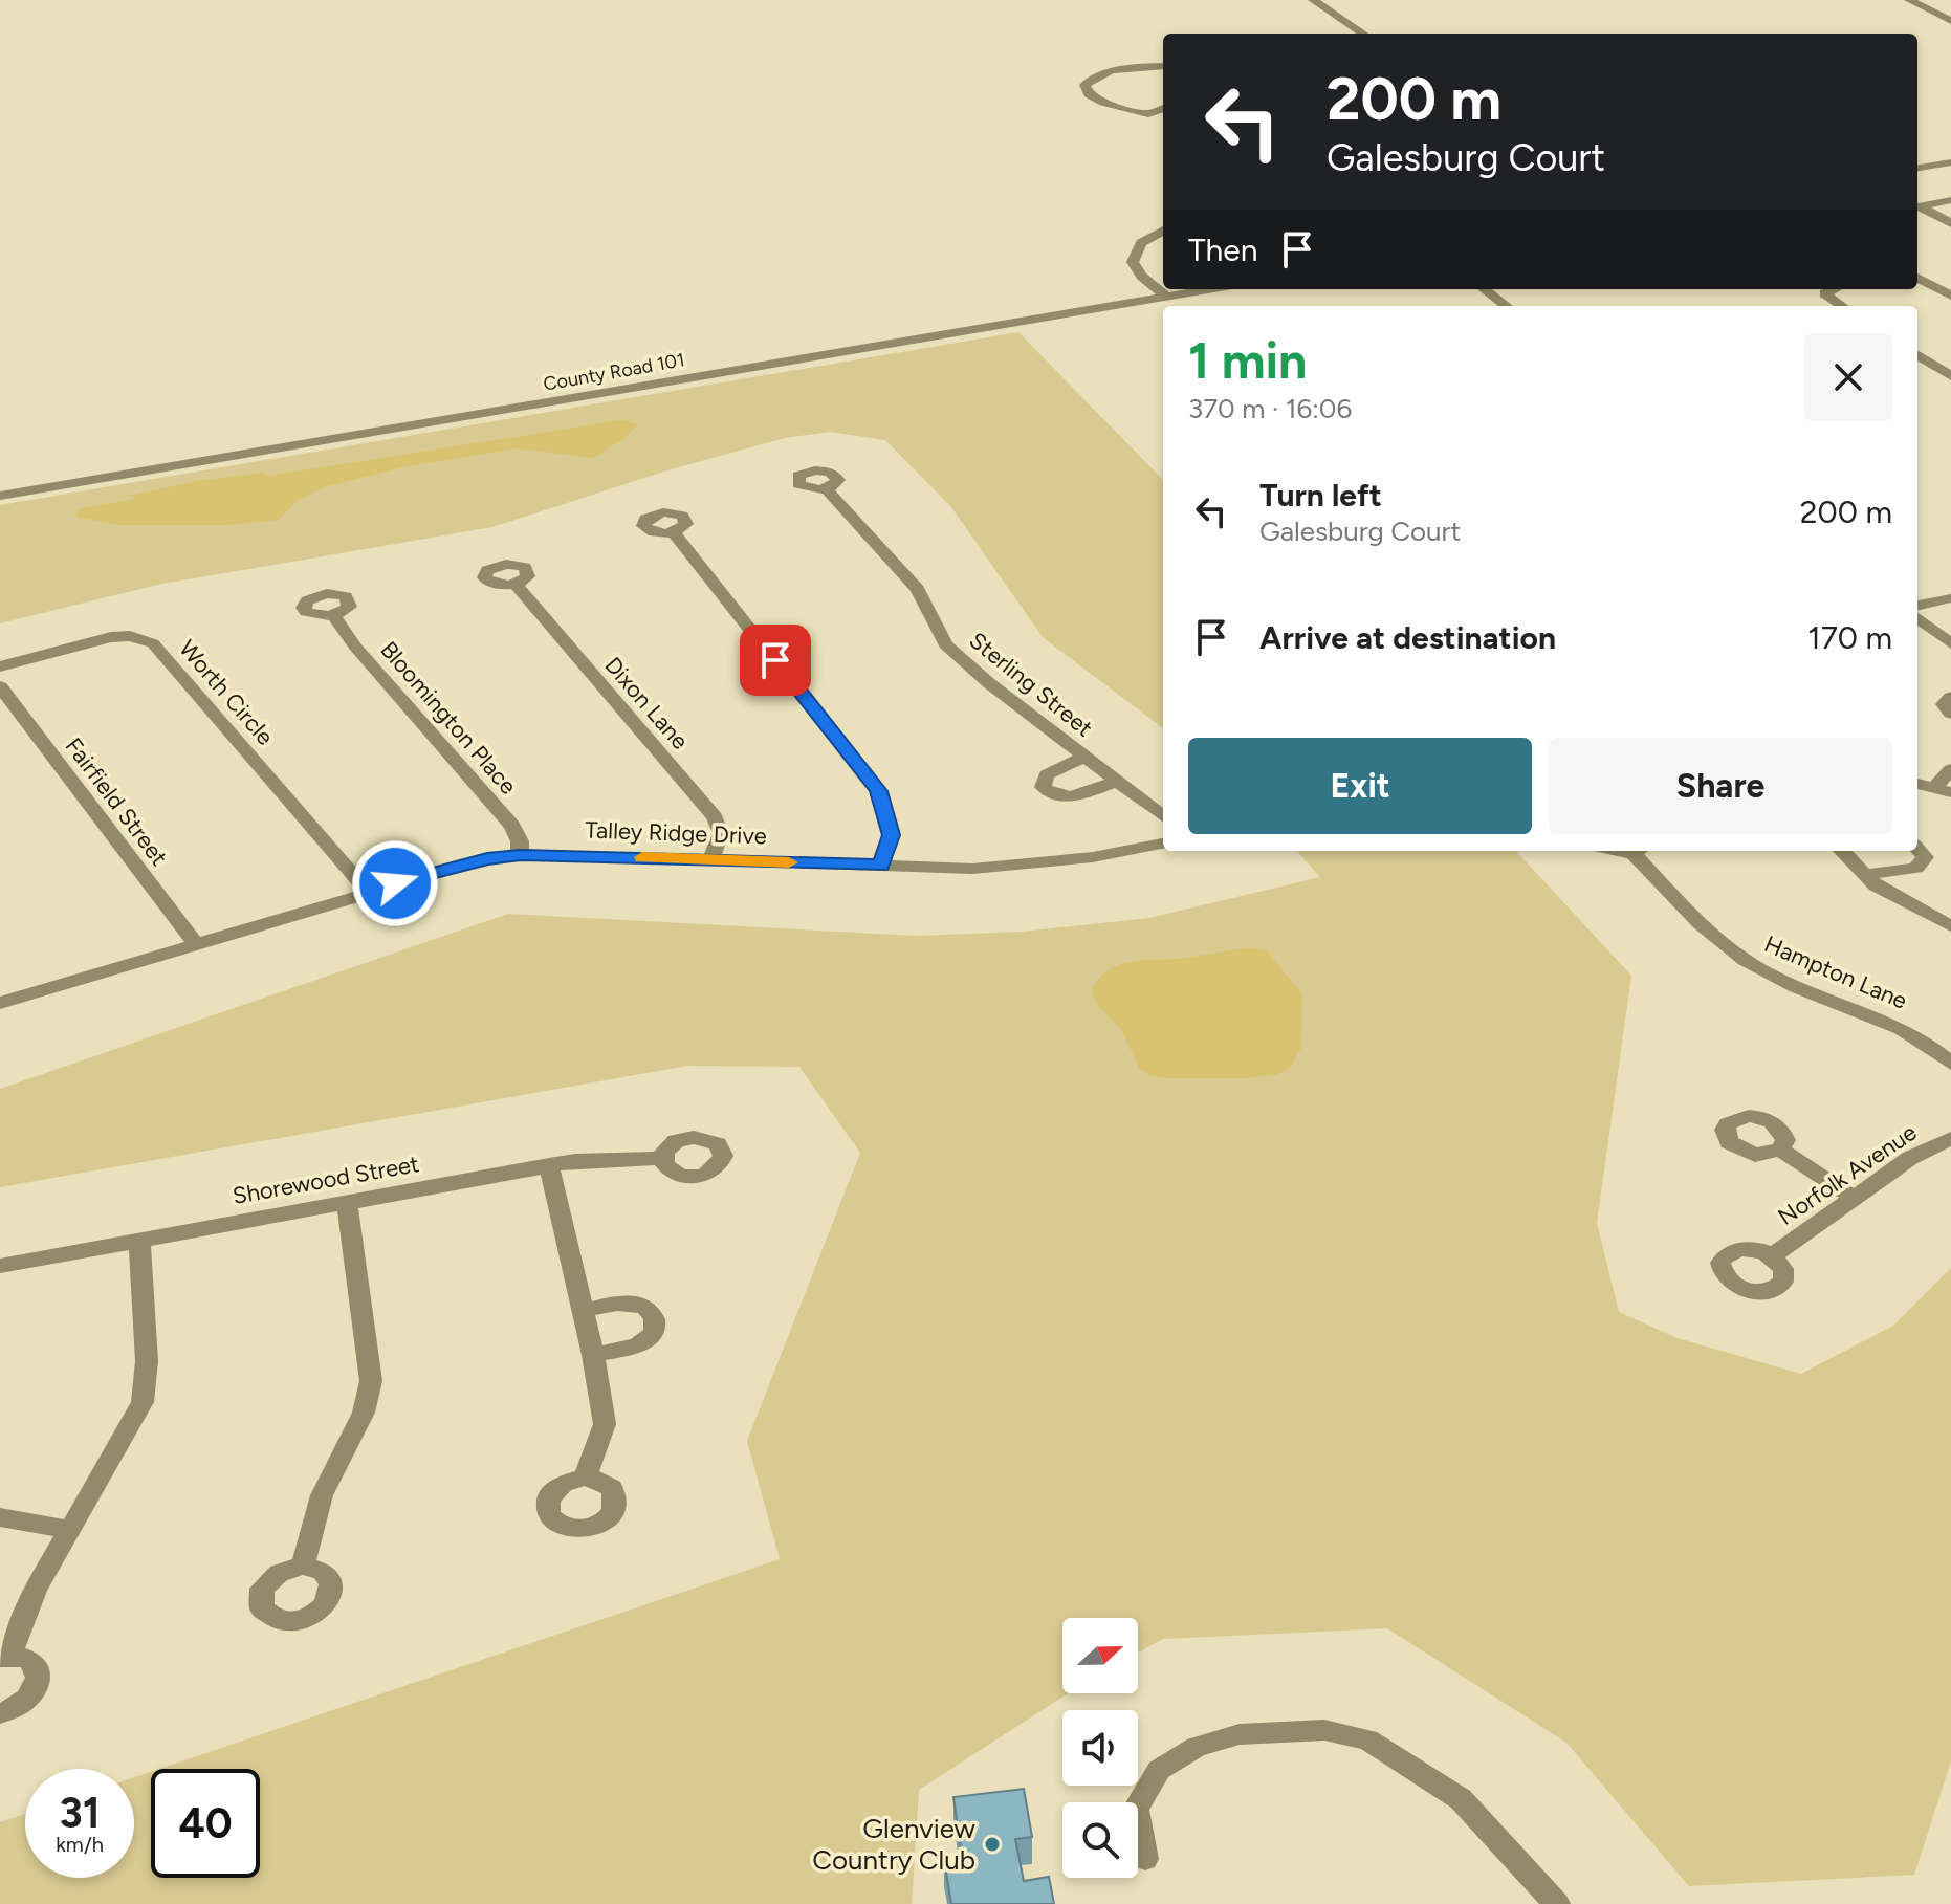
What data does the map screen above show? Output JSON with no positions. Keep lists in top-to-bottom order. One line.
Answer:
{"streets":{"street":["County Road 101","Sterling Street","Worth Circle","Dixon Lane","Bloomington Place","Fairfield Street","Talley Ridge Drive","Hampton Lane","Norfolk Avenue","Shorewood Street"]},"crossings":[["Worth Circle","Talley Ridge Drive"],["Dixon Lane","Talley Ridge Drive"],["Bloomington Place","Talley Ridge Drive"],["Fairfield Street","Talley Ridge Drive"]],"places":["Glenview Country Club"],"north":"right","page":{"turn":["200 m","Galesburg Court"],"then":"Then","heading":["1 min","370 m · 16:06"],"list":[{"name":"Turn left","note":"Galesburg Court","value":"200 m"},{"name":"Arrive at destination","value":"170 m"}],"buttons":["Exit","Share"],"speed":"31 km/h","limit":"40"}}
